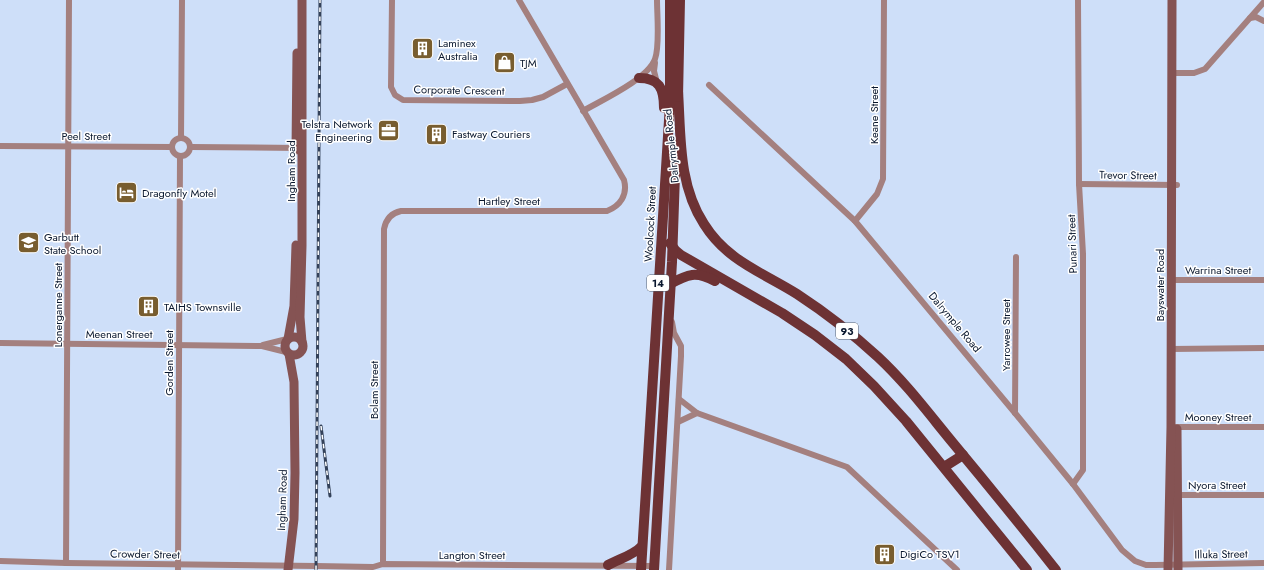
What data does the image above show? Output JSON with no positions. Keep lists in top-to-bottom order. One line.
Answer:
{"streets":{"main road":["Dalrymple Road","Ingham Road","Woolcock Street","14","Bayswater Road","93"],"street":["Corporate Crescent","Keane Street","Peel Street","Trevor Street","Hartley Street","Punari Street","Warrina Street","Lonerganne Street","Meenan Street","Yarrowee Street","Gorden Street","Bolam Street","Mooney Street","Nyora Street","Crowder Street","Illuka Street","Langton Street"]},"crossings":[["Keane Street","Dalrymple Road"],["Peel Street","Lonerganne Street"],["Peel Street","Gorden Street"],["Dalrymple Road","Woolcock Street"],["Dalrymple Road","Punari Street"],["Dalrymple Road","Bayswater Road"],["Dalrymple Road","Yarrowee Street"],["Dalrymple Road","Illuka Street"],["Ingham Road","Meenan Street"],["Ingham Road","Crowder Street"],["Ingham Road","Langton Street"],["Trevor Street","Punari Street"],["Trevor Street","Bayswater Road"],["Hartley Street","Bolam Street"],["Woolcock Street","93"],["Woolcock Street","Langton Street"],["Warrina Street","Bayswater Road"],["Bayswater Road","Mooney Street"],["Bayswater Road","Nyora Street"],["Bayswater Road","Illuka Street"],["Lonerganne Street","Meenan Street"],["Lonerganne Street","Crowder Street"],["Meenan Street","Gorden Street"],["Gorden Street","Crowder Street"],["Bolam Street","Langton Street"],["Crowder Street","Langton Street"]],"places":{"building":["Laminex Australia","Fastway Couriers","TAIHS Townsville","DigiCo TSV1"],"shop":["TJM"],"office":["Telstra Network Engineering"],"hotel":["Dragonfly Motel"],"school or university":["Garbutt State School"]}}
